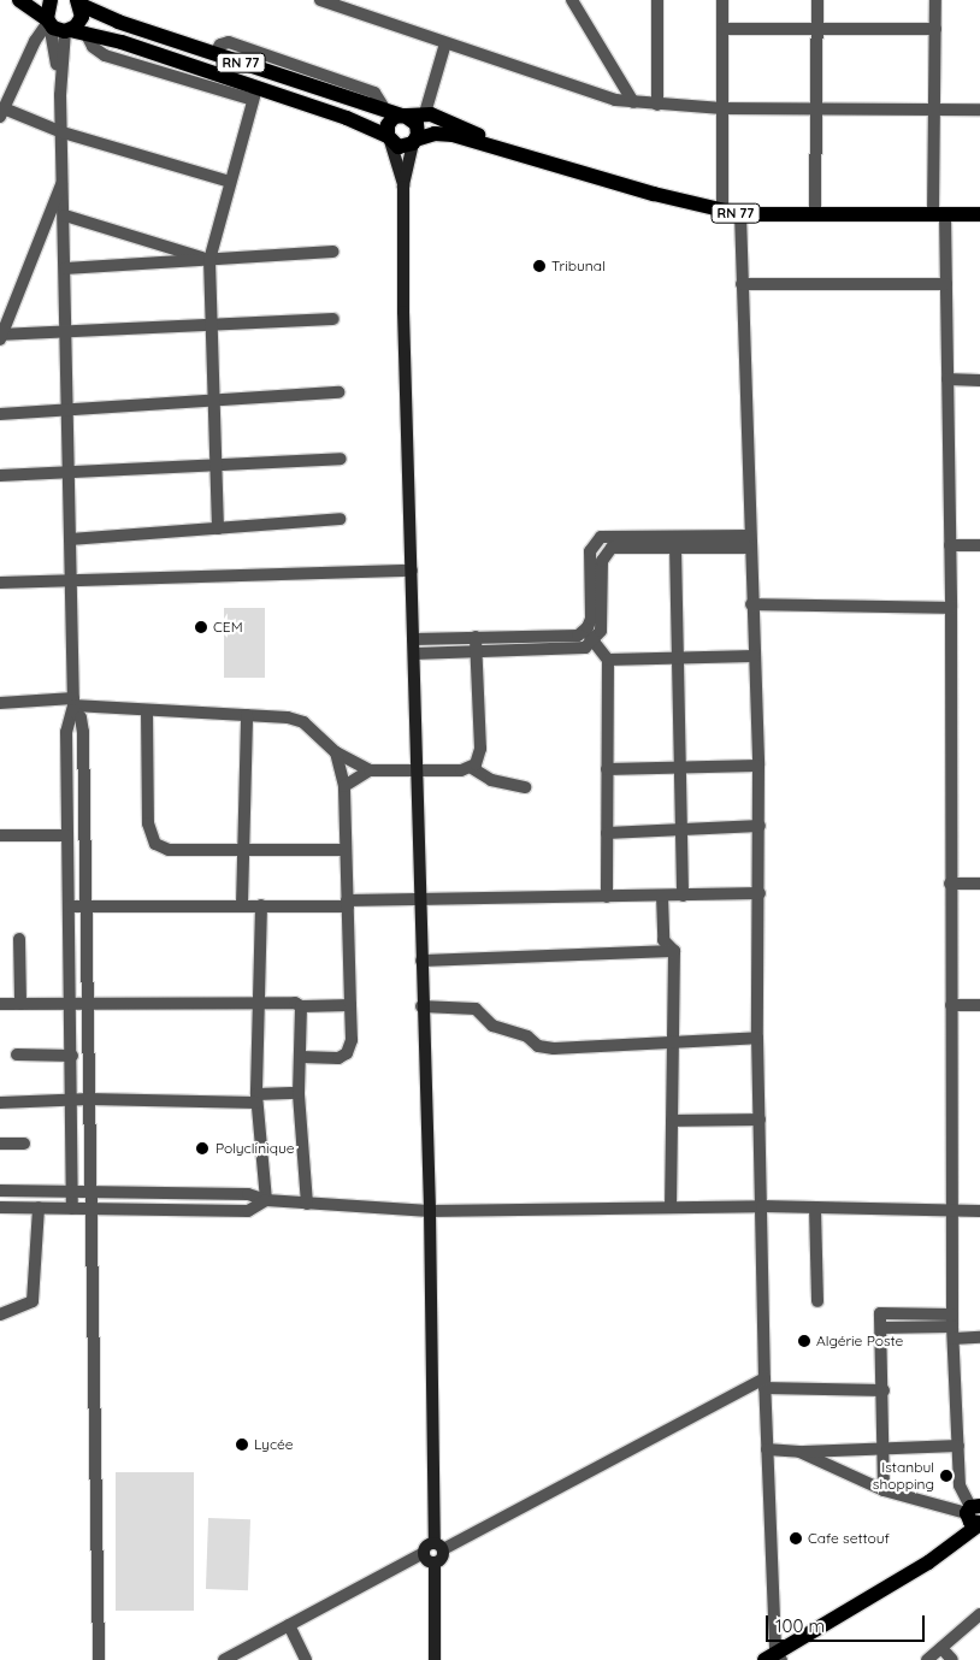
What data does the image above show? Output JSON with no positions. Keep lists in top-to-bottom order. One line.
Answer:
{"streets":{"main road":["RN 77"]},"places":["Tribunal","CEM","Polyclinique","Algérie Poste","Lycée","Istanbul shopping","Cafe settouf"],"scale_bar":"100 m"}
